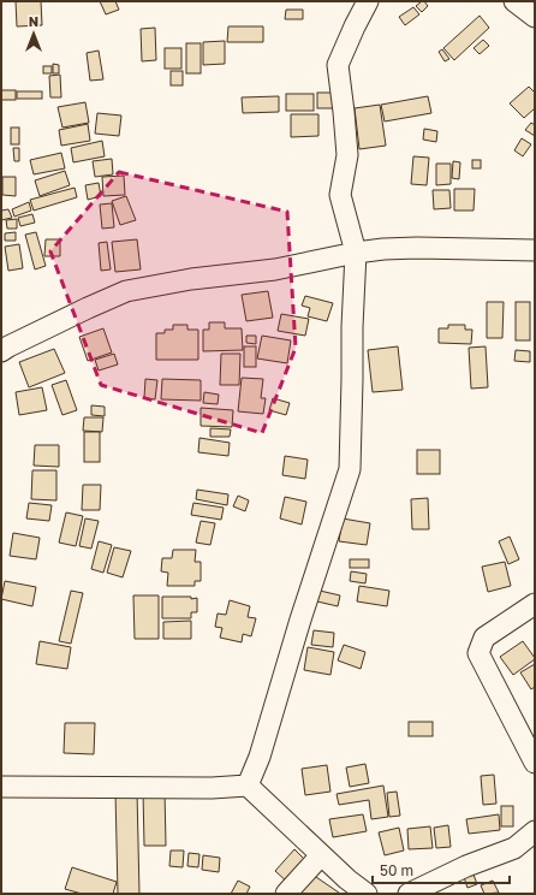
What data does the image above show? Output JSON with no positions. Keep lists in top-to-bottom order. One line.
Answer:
{"scale_bar":"50 m","north":"top"}
